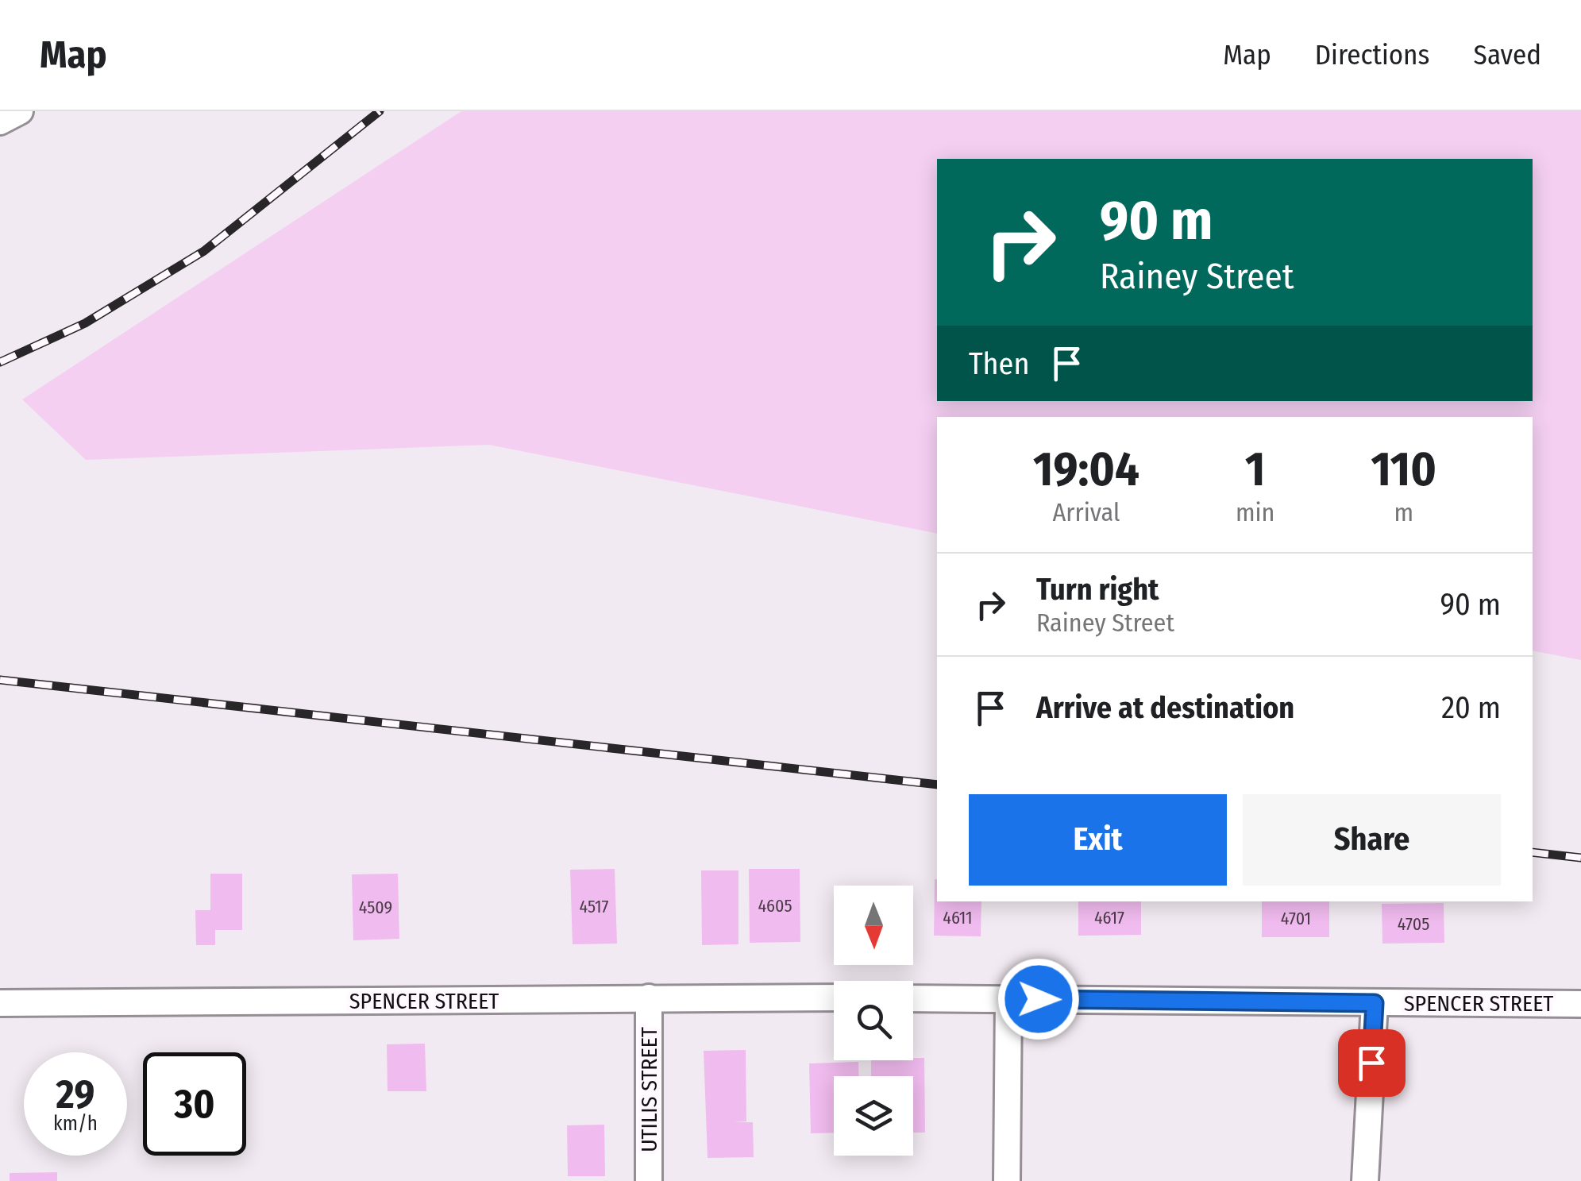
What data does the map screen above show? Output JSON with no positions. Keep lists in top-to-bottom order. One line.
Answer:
{"streets":{"street":["SPENCER STREET","UTILIS STREET"]},"crossings":[["SPENCER STREET","UTILIS STREET"]],"house_numbers":["4605","4517","4509","4611","4617","4701","4705"],"north":"bottom","page":{"header":"Map","nav":["Map","Directions","Saved"],"turn":["90 m","Rainey Street"],"then":"Then","eta":["19:04","Arrival","1","min","110","m"],"list":[{"name":"Turn right","note":"Rainey Street","value":"90 m"},{"name":"Arrive at destination","value":"20 m"}],"buttons":["Exit","Share"],"speed":"29 km/h","limit":"30"}}
